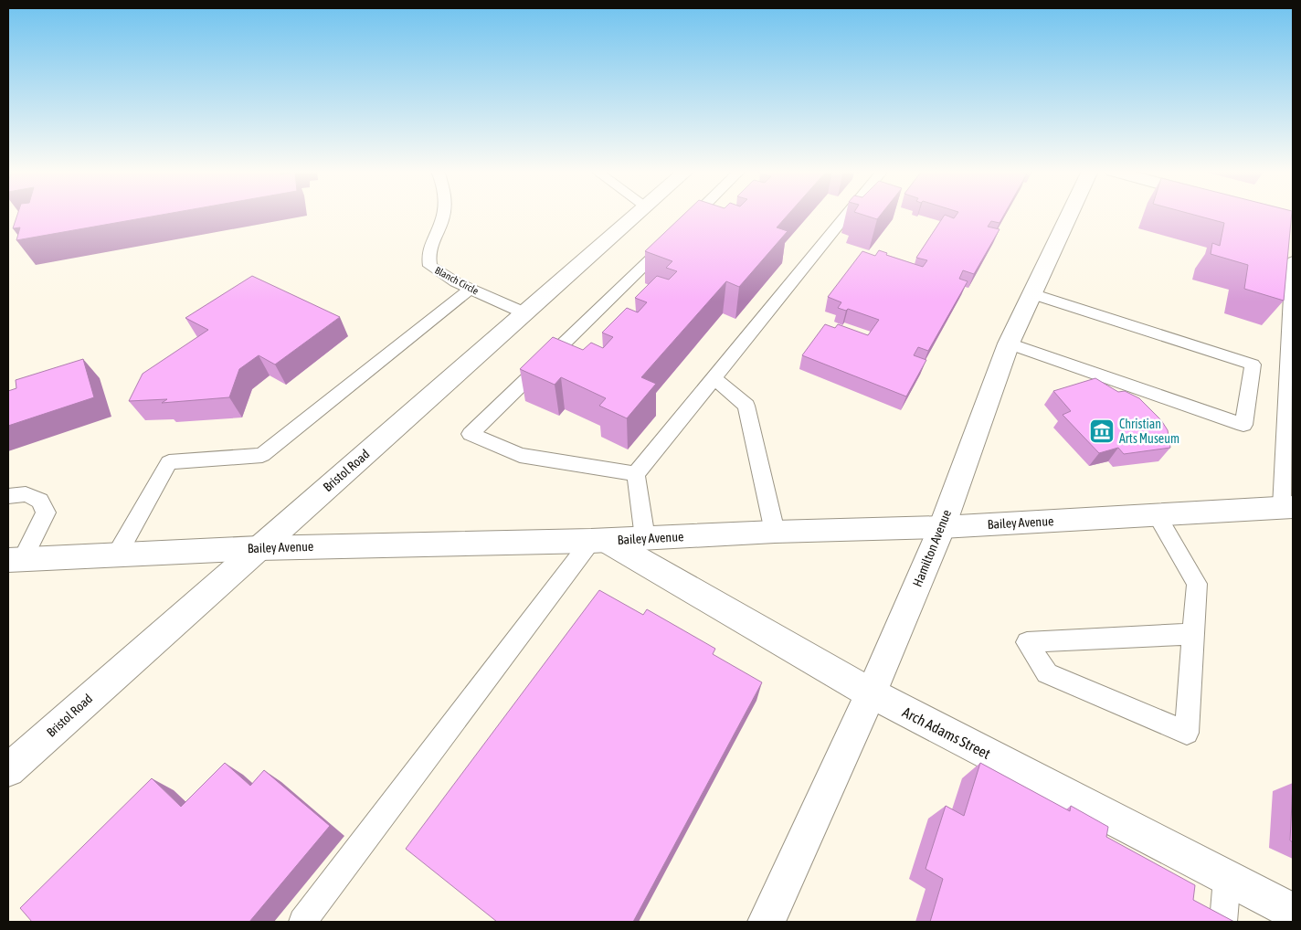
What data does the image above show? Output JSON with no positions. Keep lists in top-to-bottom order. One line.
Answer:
{"streets":{"street":["Bristol Road","Bailey Avenue","Hamilton Avenue","Arch Adams Street"],"lane":["Blanch Circle"]},"crossings":[["Blanch Circle","Bristol Road"],["Bristol Road","Bailey Avenue"],["Bailey Avenue","Hamilton Avenue"],["Bailey Avenue","Arch Adams Street"],["Hamilton Avenue","Arch Adams Street"]],"places":{"museum":["Christian Arts Museum"]}}
